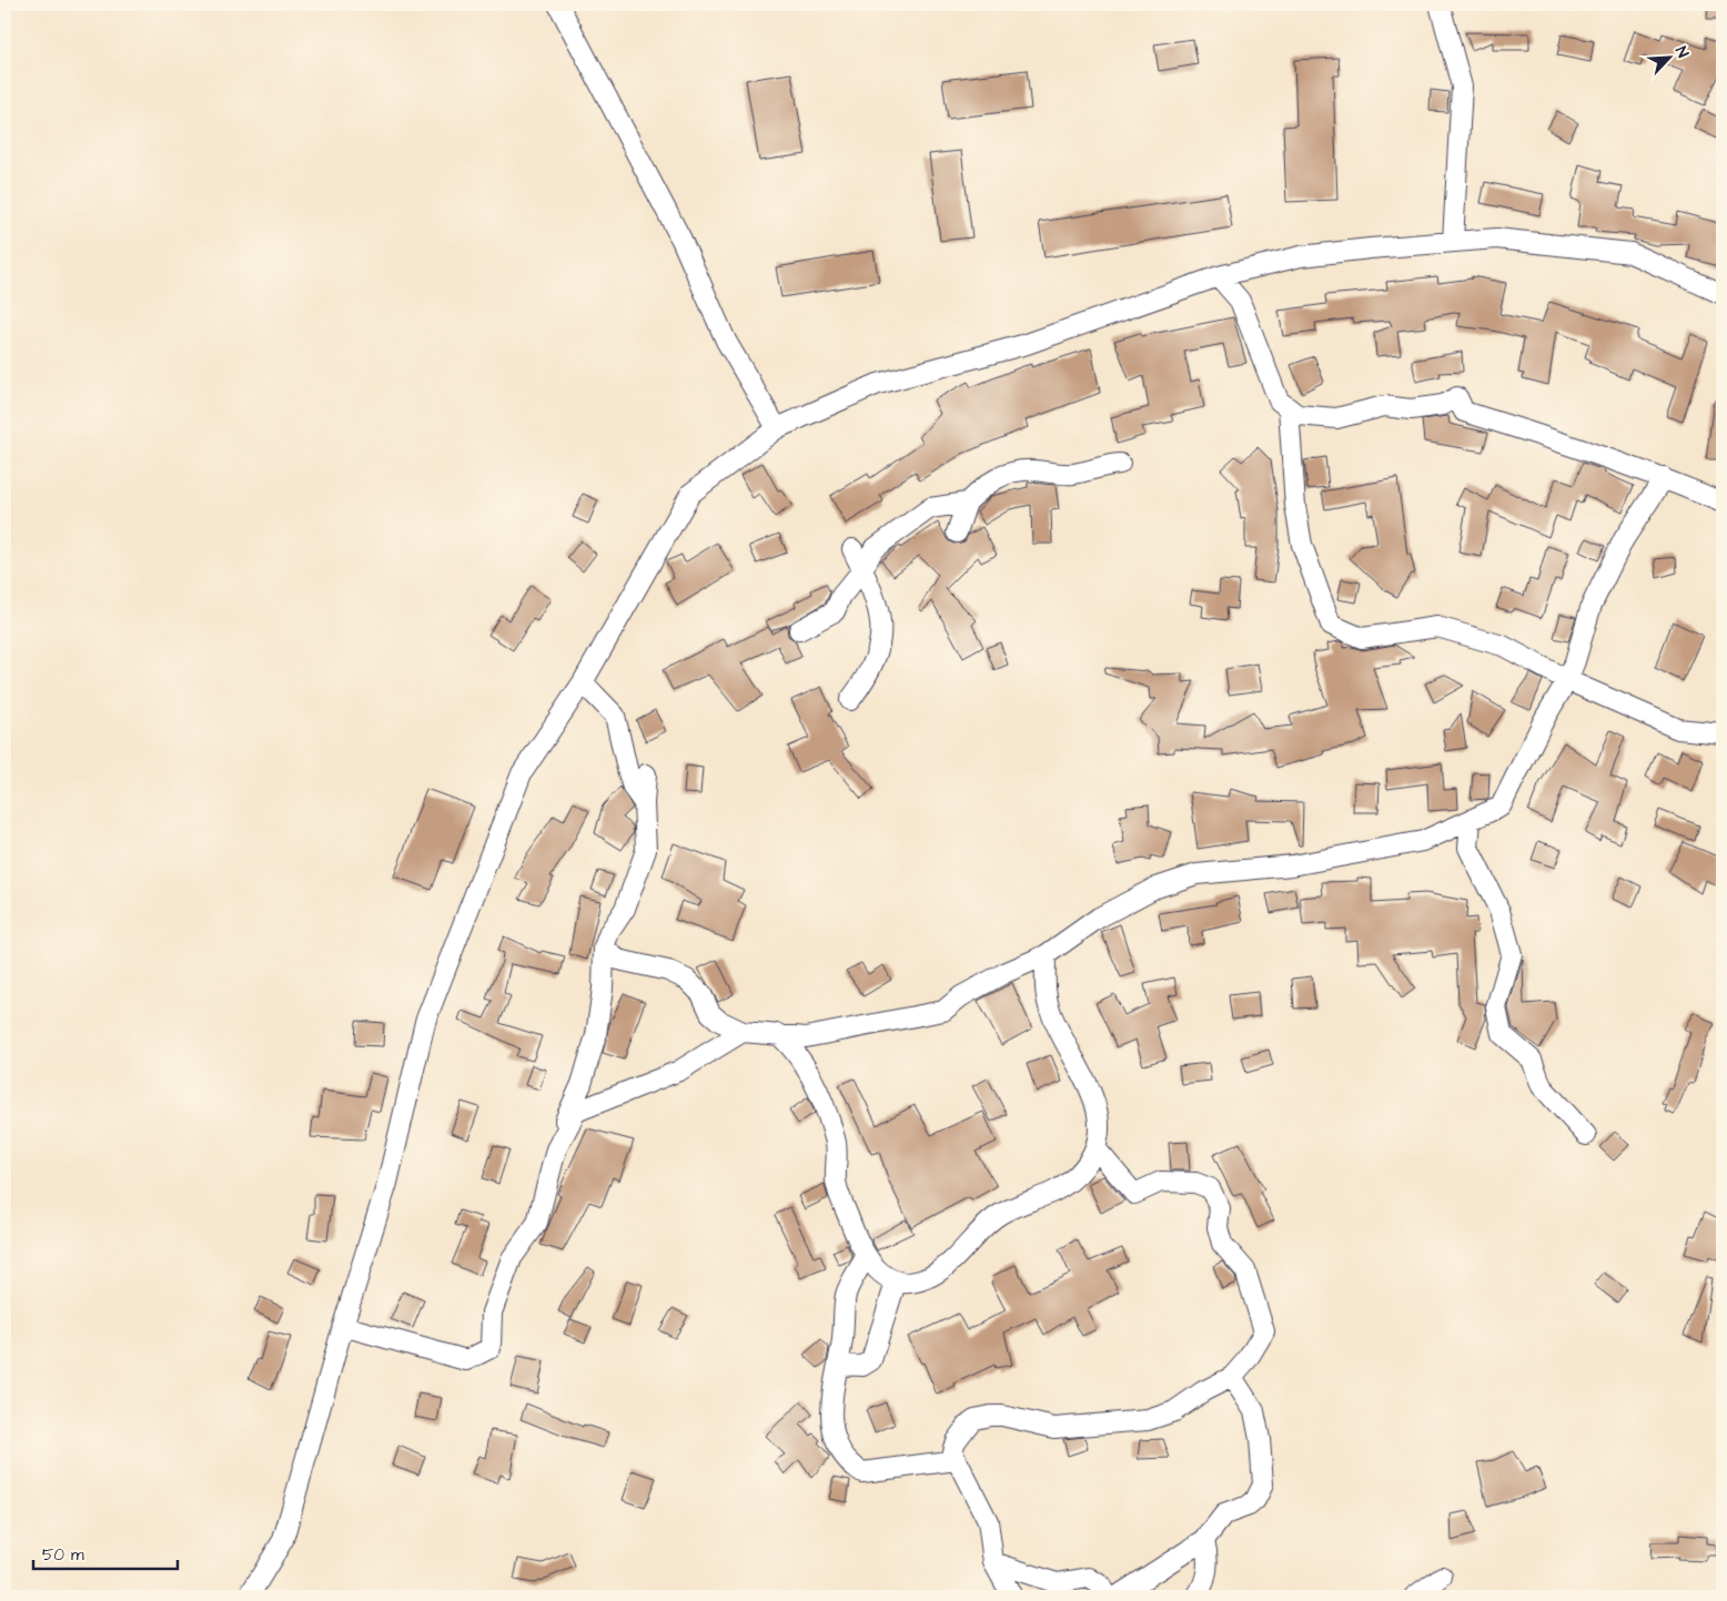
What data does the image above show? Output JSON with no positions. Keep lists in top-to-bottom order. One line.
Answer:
{"scale_bar":"50 m","north":"top right"}
